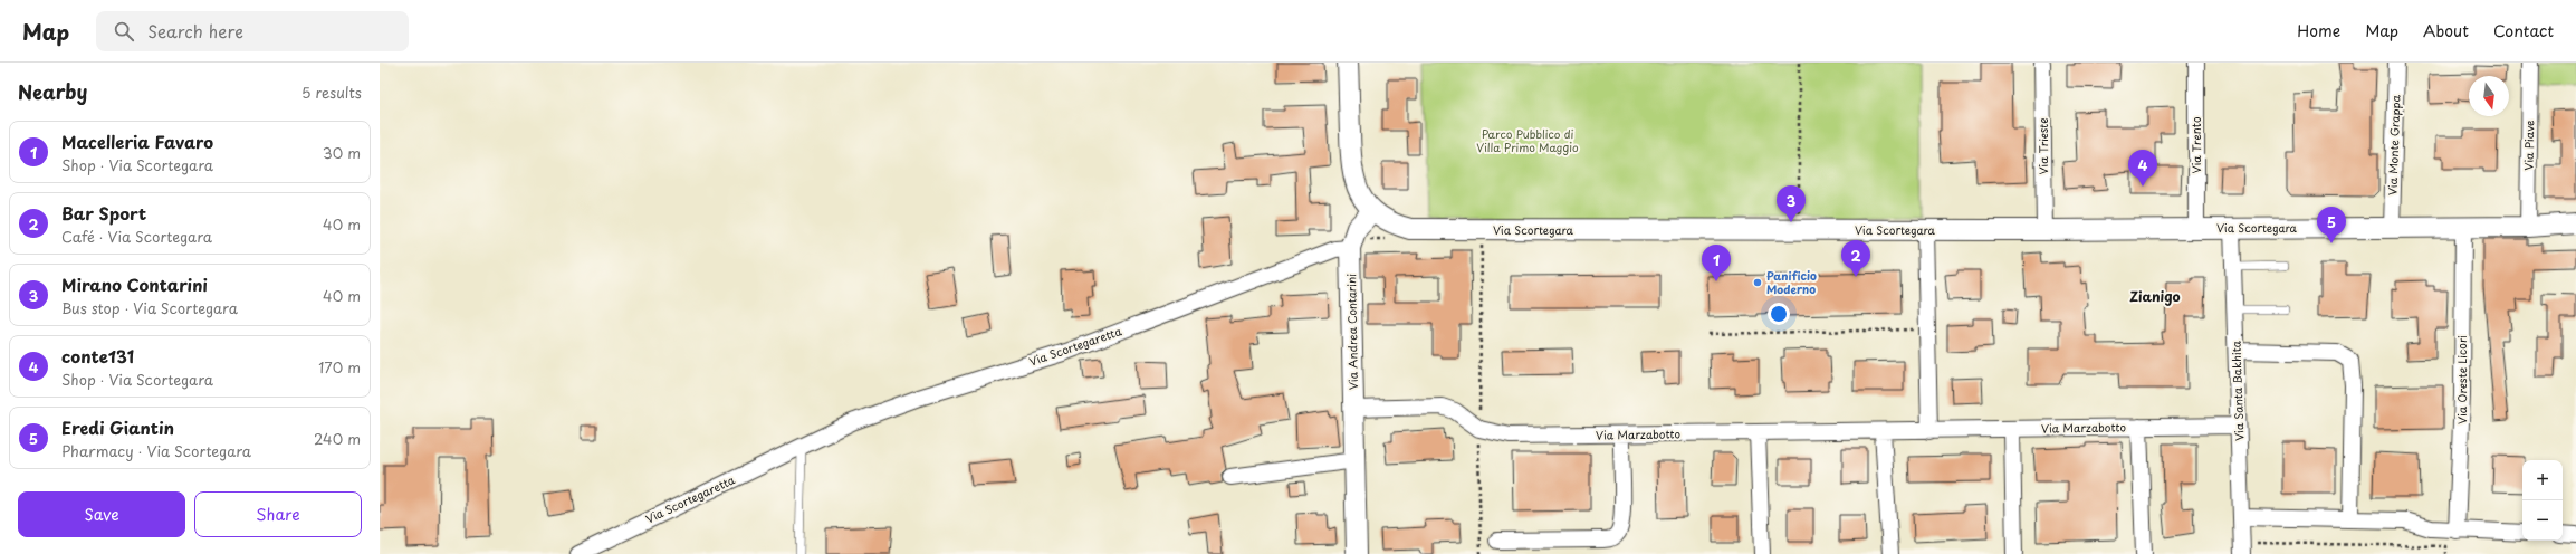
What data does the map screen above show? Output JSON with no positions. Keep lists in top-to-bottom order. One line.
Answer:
{"streets":{"street":["Via Trento","Via Monte Grappa","Via Piave","Via Trieste","Via Scortegara","Via Andrea Contarini","Via Scortegaretta","Via Oreste Licori","Via Santa Bakhita","Via Marzabotto"]},"crossings":[["Via Trento","Via Scortegara"],["Via Monte Grappa","Via Scortegara"],["Via Piave","Via Scortegara"],["Via Trieste","Via Scortegara"],["Via Scortegara","Via Andrea Contarini"],["Via Scortegara","Via Oreste Licori"],["Via Scortegara","Via Santa Bakhita"],["Via Andrea Contarini","Via Scortegaretta"],["Via Andrea Contarini","Via Marzabotto"],["Via Santa Bakhita","Via Marzabotto"]],"districts":["Zianigo"],"parks":["Parco Pubblico di Villa Primo Maggio"],"places":["Panificio Moderno"],"north":"bottom","page":{"header":"Map","search":"Search here","nav":["Home","Map","About","Contact"],"heading":["Nearby","5 results"],"list":[{"mark":"1","name":"Macelleria Favaro","note":"Shop · Via Scortegara","value":"30 m"},{"mark":"2","name":"Bar Sport","note":"Café · Via Scortegara","value":"40 m"},{"mark":"3","name":"Mirano Contarini","note":"Bus stop · Via Scortegara","value":"40 m"},{"mark":"4","name":"conte131","note":"Shop · Via Scortegara","value":"170 m"},{"mark":"5","name":"Eredi Giantin","note":"Pharmacy · Via Scortegara","value":"240 m"}],"pins":["4","3","5","2","1"],"map_buttons":["+","−"],"buttons":["Save","Share"]}}
